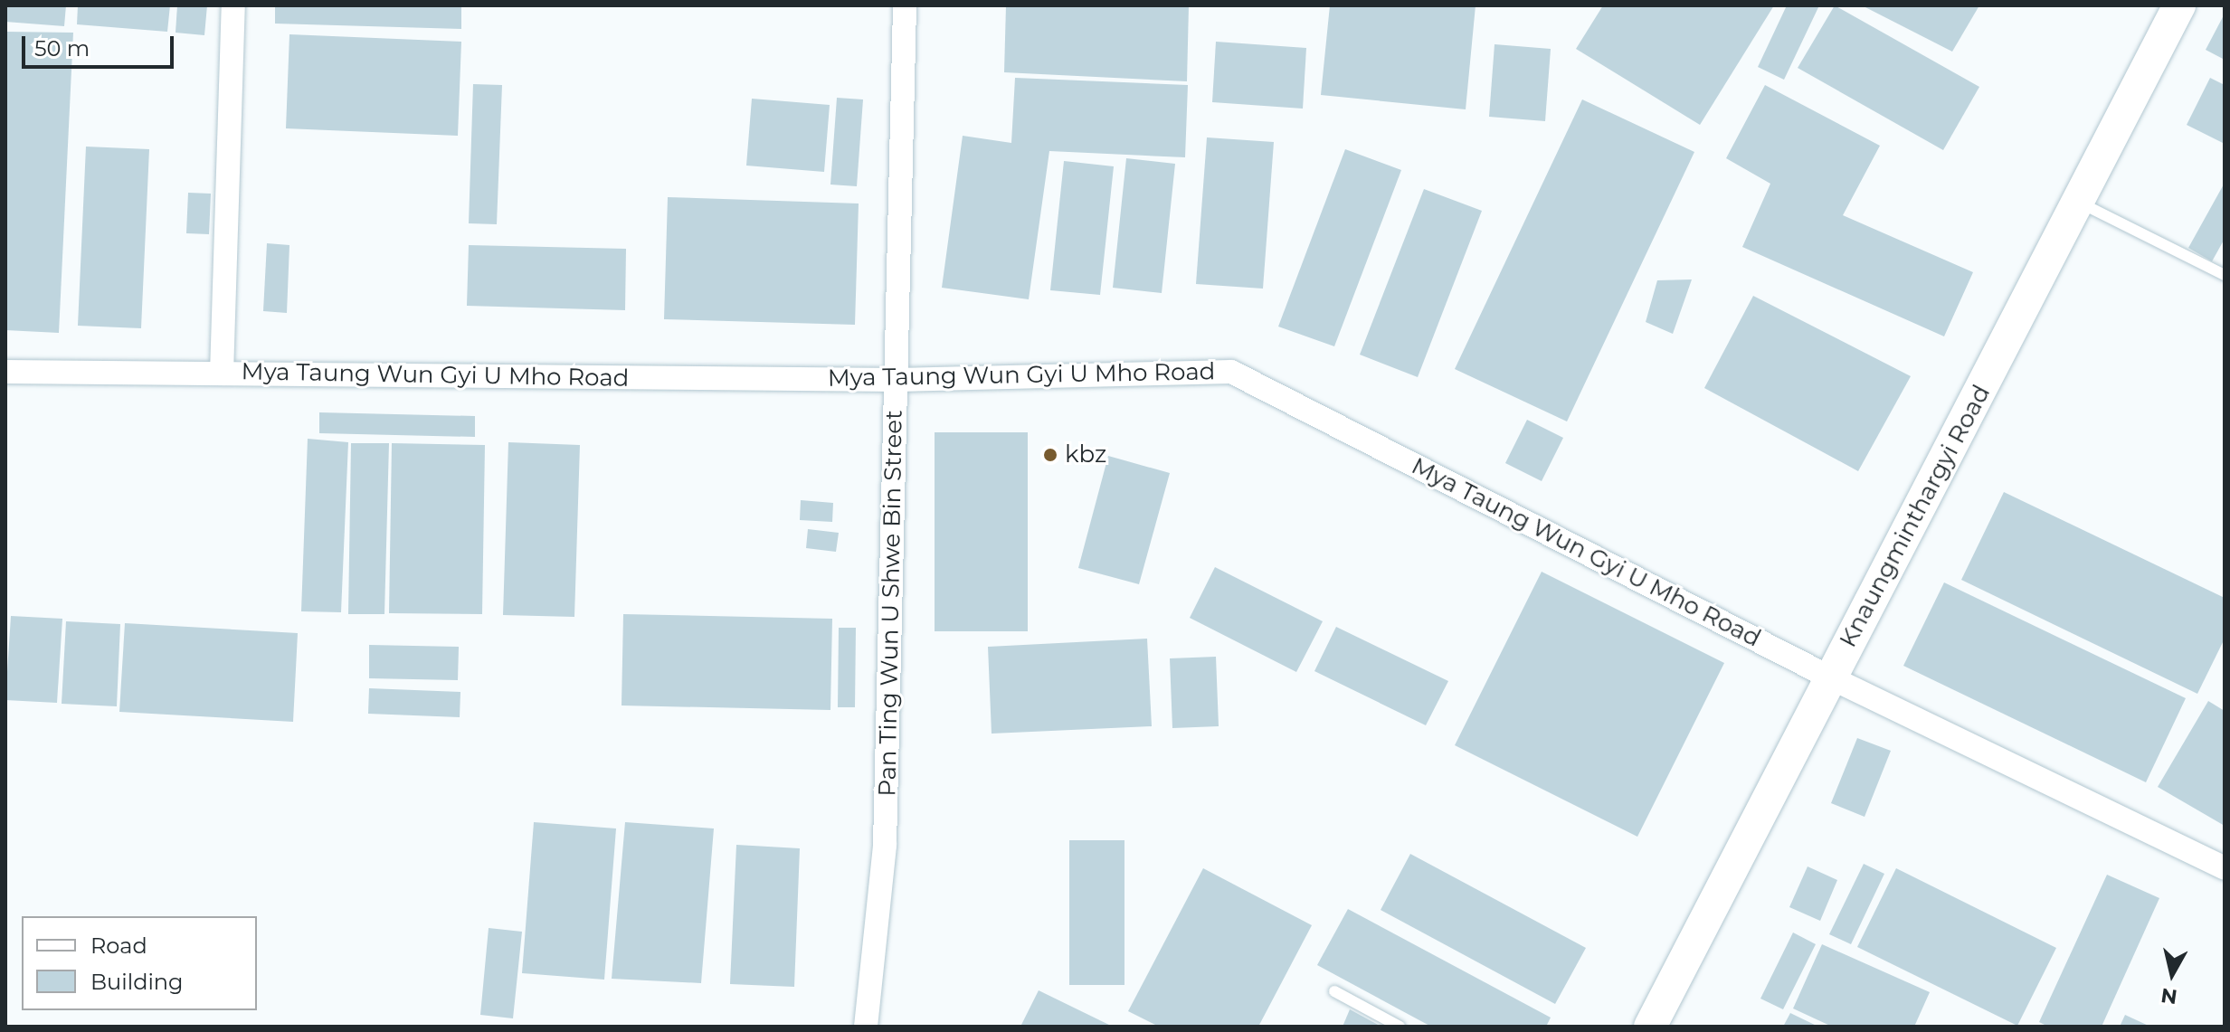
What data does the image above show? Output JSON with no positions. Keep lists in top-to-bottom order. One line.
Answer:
{"streets":{"street":["Mya Taung Wun Gyi U Mho Road","Knaungminthargyi Road","Pan Ting Wun U Shwe Bin Street"]},"crossings":[["Mya Taung Wun Gyi U Mho Road","Knaungminthargyi Road"],["Mya Taung Wun Gyi U Mho Road","Pan Ting Wun U Shwe Bin Street"]],"places":["kbz"],"legend":["Road","Building"],"scale_bar":"50 m","north":"bottom"}
